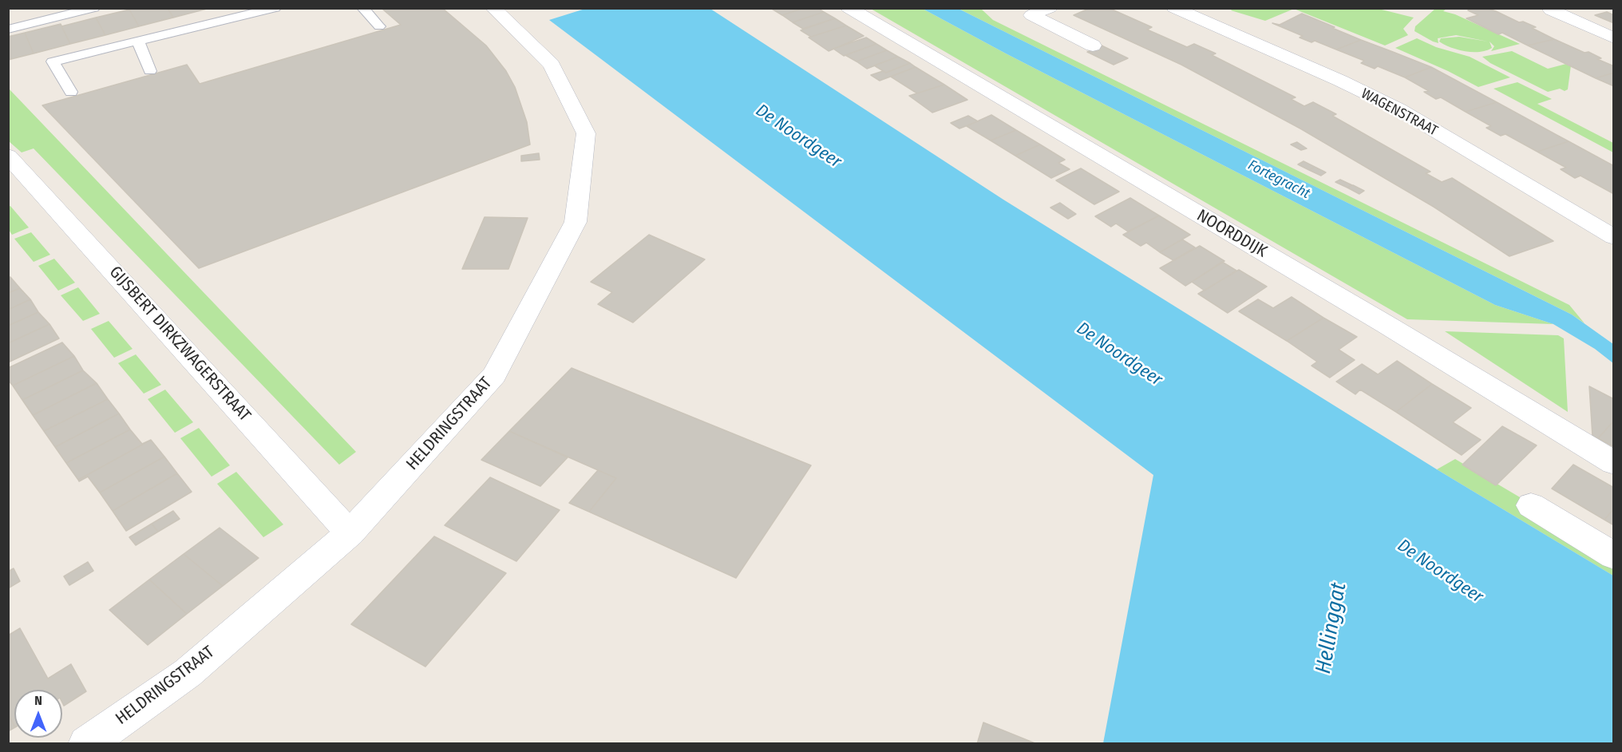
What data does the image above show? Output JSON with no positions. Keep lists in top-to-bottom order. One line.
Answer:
{"streets":{"street":["WAGENSTRAAT","NOORDDIJK","GIJSBERT DIRKZWAGERSTRAAT","HELDRINGSTRAAT"]},"crossings":[["GIJSBERT DIRKZWAGERSTRAAT","HELDRINGSTRAAT"]],"water":["De Noordgeer","Fortegracht","Hellinggat"],"north":"top"}
